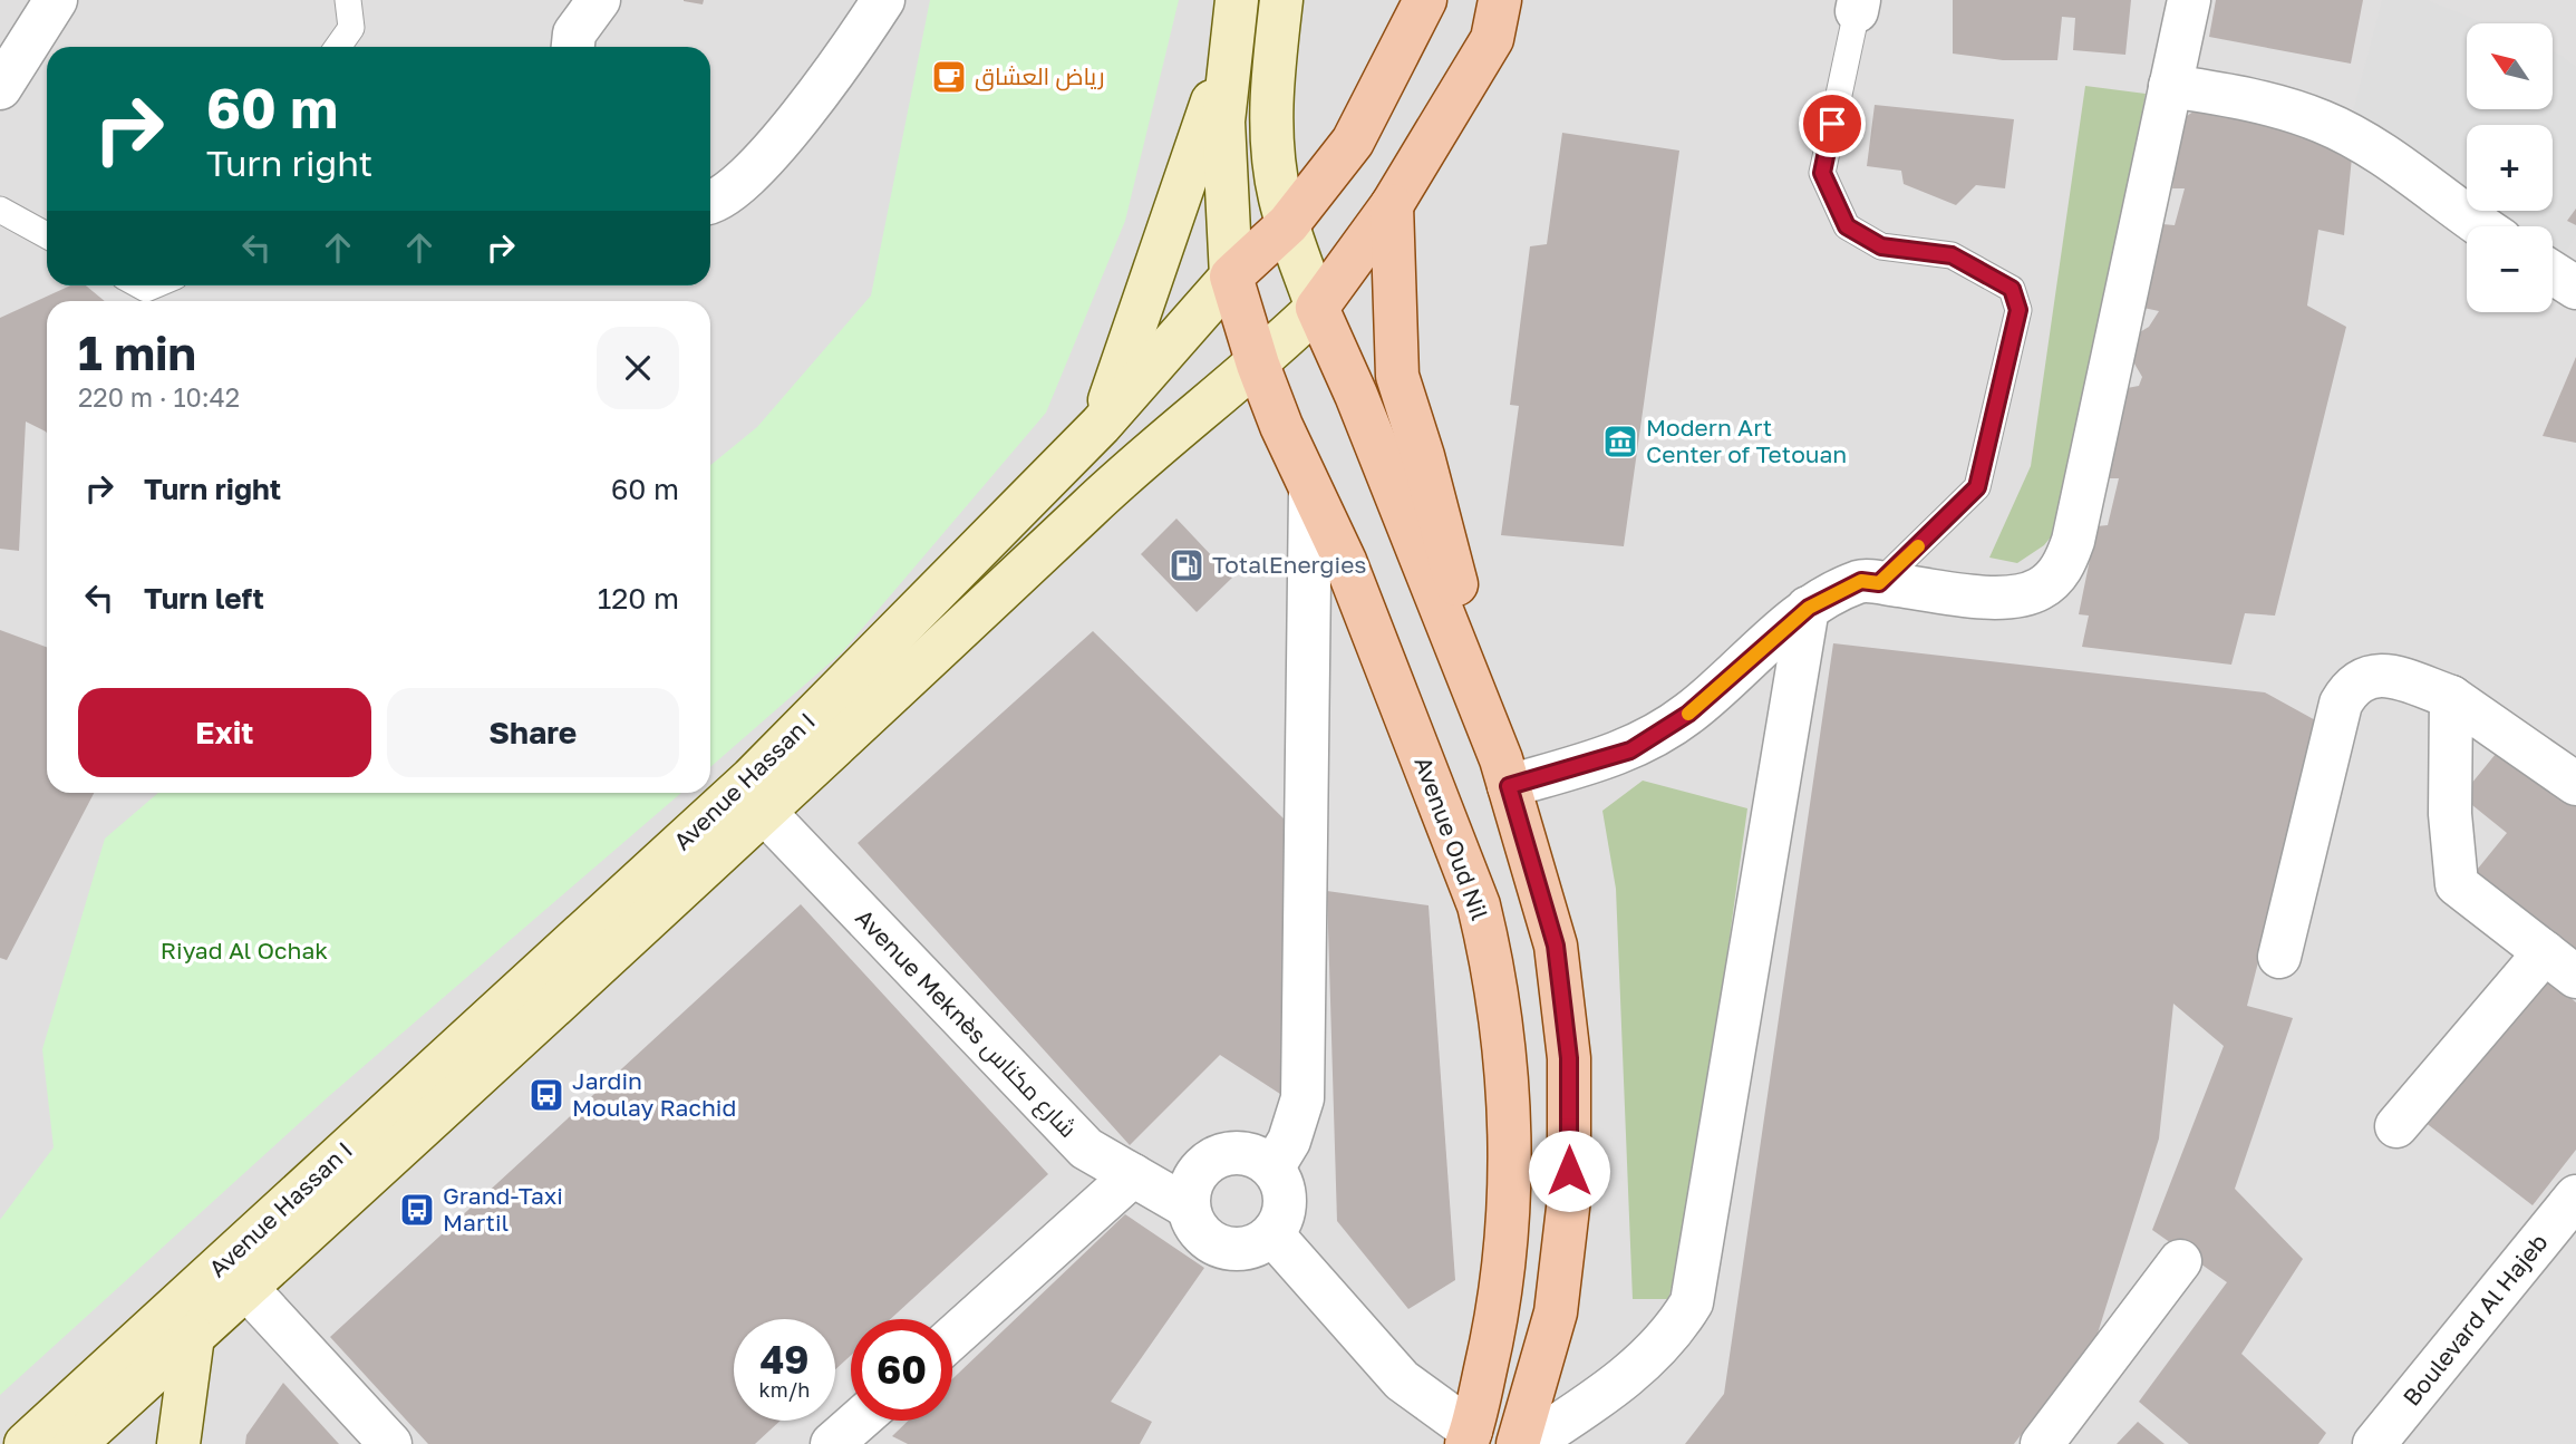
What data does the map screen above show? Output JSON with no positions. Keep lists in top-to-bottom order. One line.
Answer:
{"streets":{"main road":["Avenue Hassan I","Avenue Oud Nil"],"street":["Avenue Meknès شارع مكناس","Boulevard Al Hajeb"]},"crossings":[["Avenue Hassan I","Avenue Oud Nil"],["Avenue Hassan I","Avenue Meknès شارع مكناس"]],"parks":["Riyad Al Ochak"],"places":{"cafe":["رياض العشاق"],"museum":["Modern Art Center of Tetouan"],"fuel station":["TotalEnergies"],"bus stop":["Jardin Moulay Rachid","Grand-Taxi Martil"]},"north":"top left","page":{"map_buttons":["+","−"],"turn":["60 m","Turn right"],"heading":["1 min","220 m · 10:42"],"list":[{"name":"Turn right","value":"60 m"},{"name":"Turn left","value":"120 m"}],"buttons":["Exit","Share"],"speed":"49 km/h","limit":"60"}}
